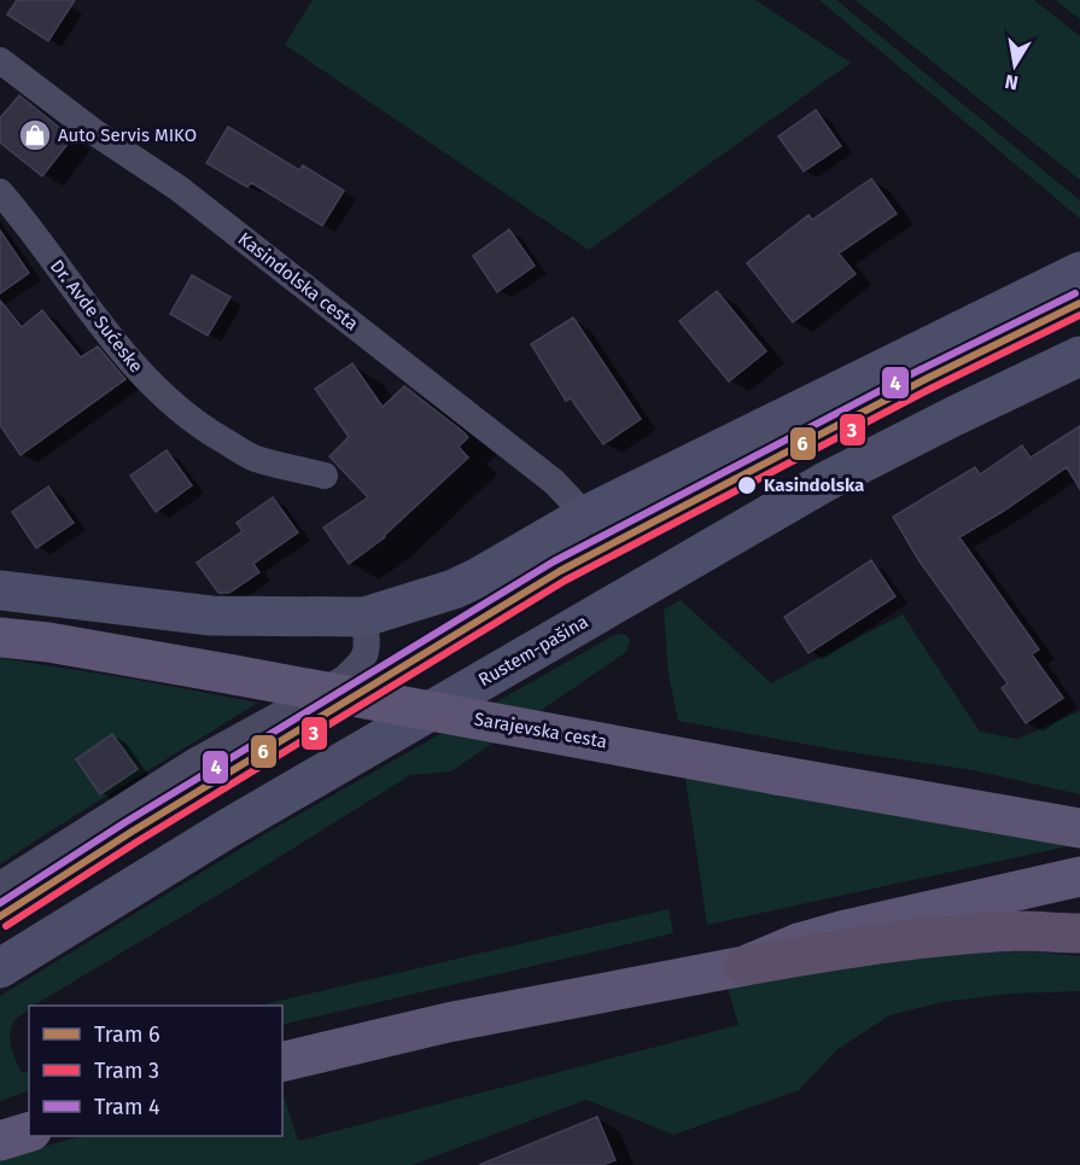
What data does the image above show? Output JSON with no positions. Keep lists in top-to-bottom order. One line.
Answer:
{"streets":{"main road":["Rustem-pašina","Sarajevska cesta"],"street":["Kasindolska cesta","Dr. Avde Sućeske"]},"places":{"shop":["Auto Servis MIKO"],"other":["Kasindolska"]},"lines":["tram line 4","tram line 6","tram line 3"],"legend":["Tram 6","Tram 3","Tram 4"],"north":"bottom"}
